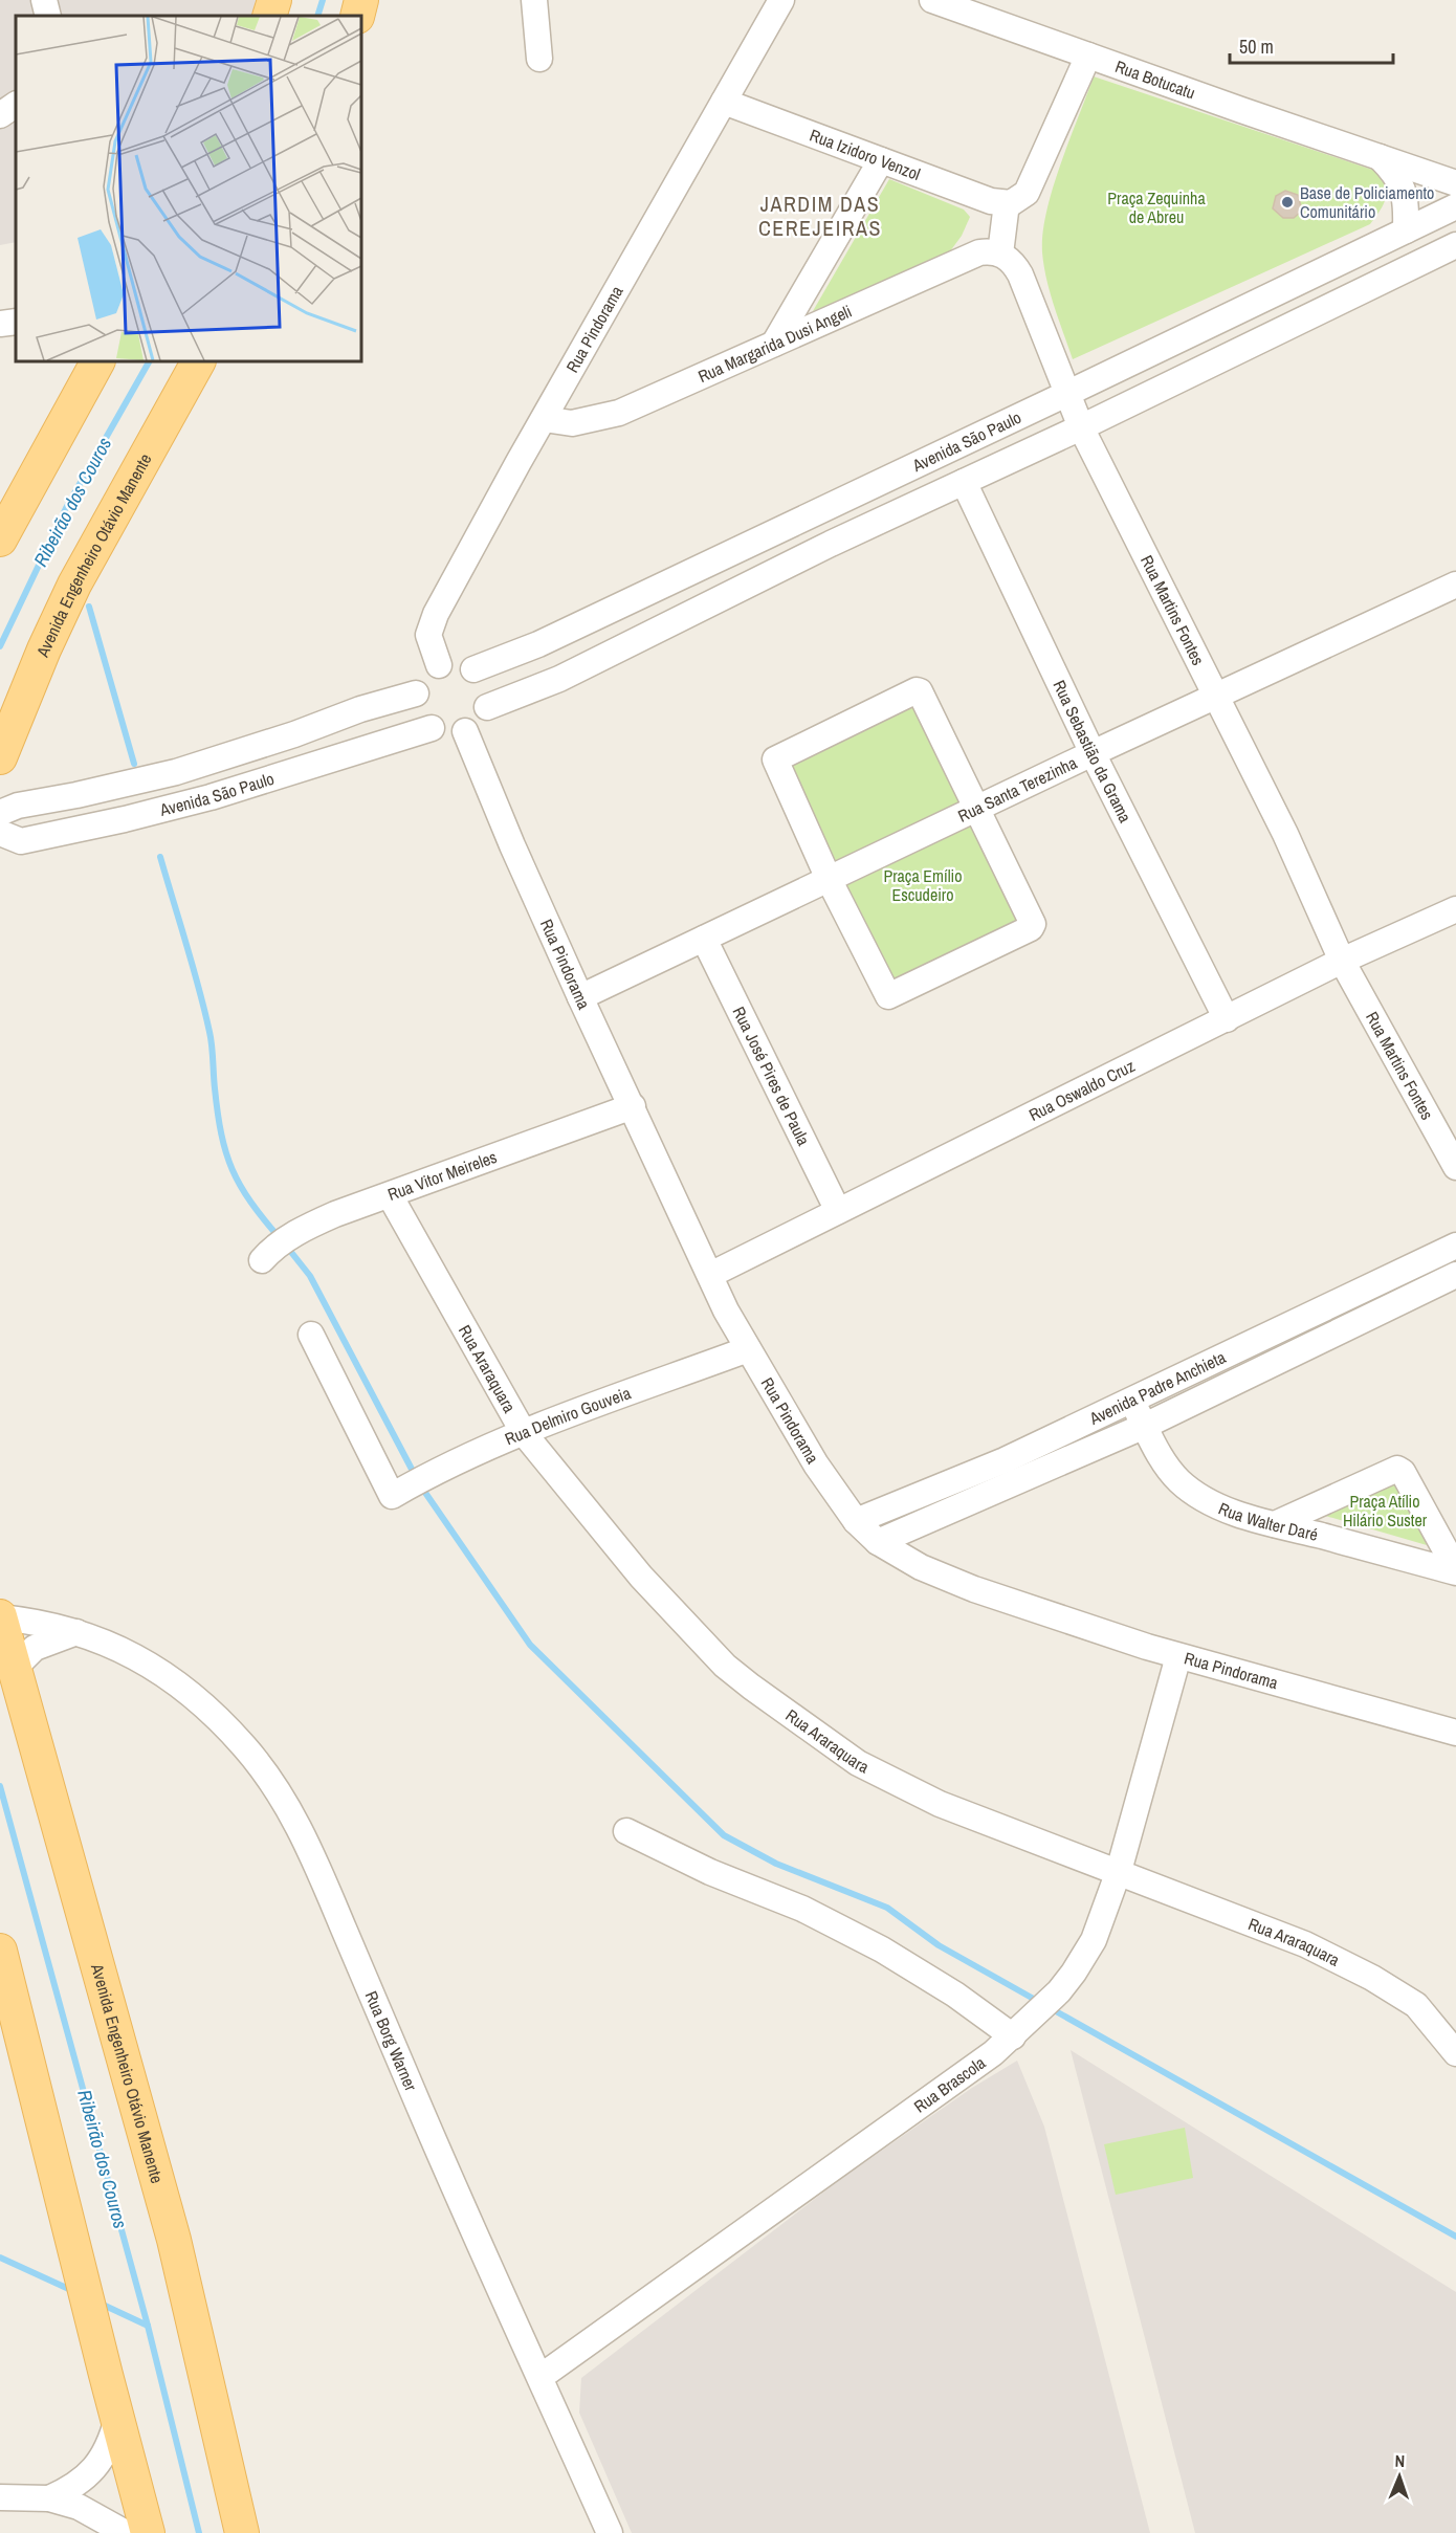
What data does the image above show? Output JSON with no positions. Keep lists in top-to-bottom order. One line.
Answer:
{"streets":{"main road":["Avenida Engenheiro Otávio Manente"],"street":["Rua Botucatu","Rua Izidoro Venzol","Rua Pindorama","Rua Margarida Dusi Angeli","Avenida São Paulo","Rua Martins Fontes","Rua Sebastião da Grama","Rua Santa Terezinha","Rua José Pires de Paula","Rua Oswaldo Cruz","Rua Vitor Meireles","Rua Araraquara","Avenida Padre Anchieta","Rua Delmiro Gouveia","Rua Walter Daré","Rua Borg Warner","Rua Brascola"]},"crossings":[["Rua Botucatu","Avenida São Paulo"],["Rua Izidoro Venzol","Rua Pindorama"],["Rua Pindorama","Rua Margarida Dusi Angeli"],["Rua Pindorama","Avenida São Paulo"],["Rua Pindorama","Rua Santa Terezinha"],["Rua Pindorama","Rua Oswaldo Cruz"],["Rua Pindorama","Rua Vitor Meireles"],["Rua Pindorama","Avenida Padre Anchieta"],["Rua Pindorama","Rua Delmiro Gouveia"],["Rua Pindorama","Rua Brascola"],["Rua Margarida Dusi Angeli","Rua Martins Fontes"],["Avenida São Paulo","Rua Martins Fontes"],["Avenida Engenheiro Otávio Manente","Rua Borg Warner"],["Rua Martins Fontes","Rua Santa Terezinha"],["Rua Martins Fontes","Rua Oswaldo Cruz"],["Rua Sebastião da Grama","Rua Santa Terezinha"],["Rua Sebastião da Grama","Rua Oswaldo Cruz"],["Rua Santa Terezinha","Rua José Pires de Paula"],["Rua José Pires de Paula","Rua Oswaldo Cruz"],["Rua Vitor Meireles","Rua Araraquara"],["Rua Araraquara","Rua Delmiro Gouveia"],["Rua Araraquara","Rua Brascola"],["Avenida Padre Anchieta","Rua Walter Daré"],["Rua Borg Warner","Rua Brascola"]],"districts":["JARDIM DAS CEREJEIRAS"],"water":["Ribeirão dos Couros"],"parks":["Praça Zequinha de Abreu","Praça Emílio Escudeiro","Praça Atílio Hilário Suster"],"places":["Base de Policiamento Comunitário"],"scale_bar":"50 m","north":"top"}
